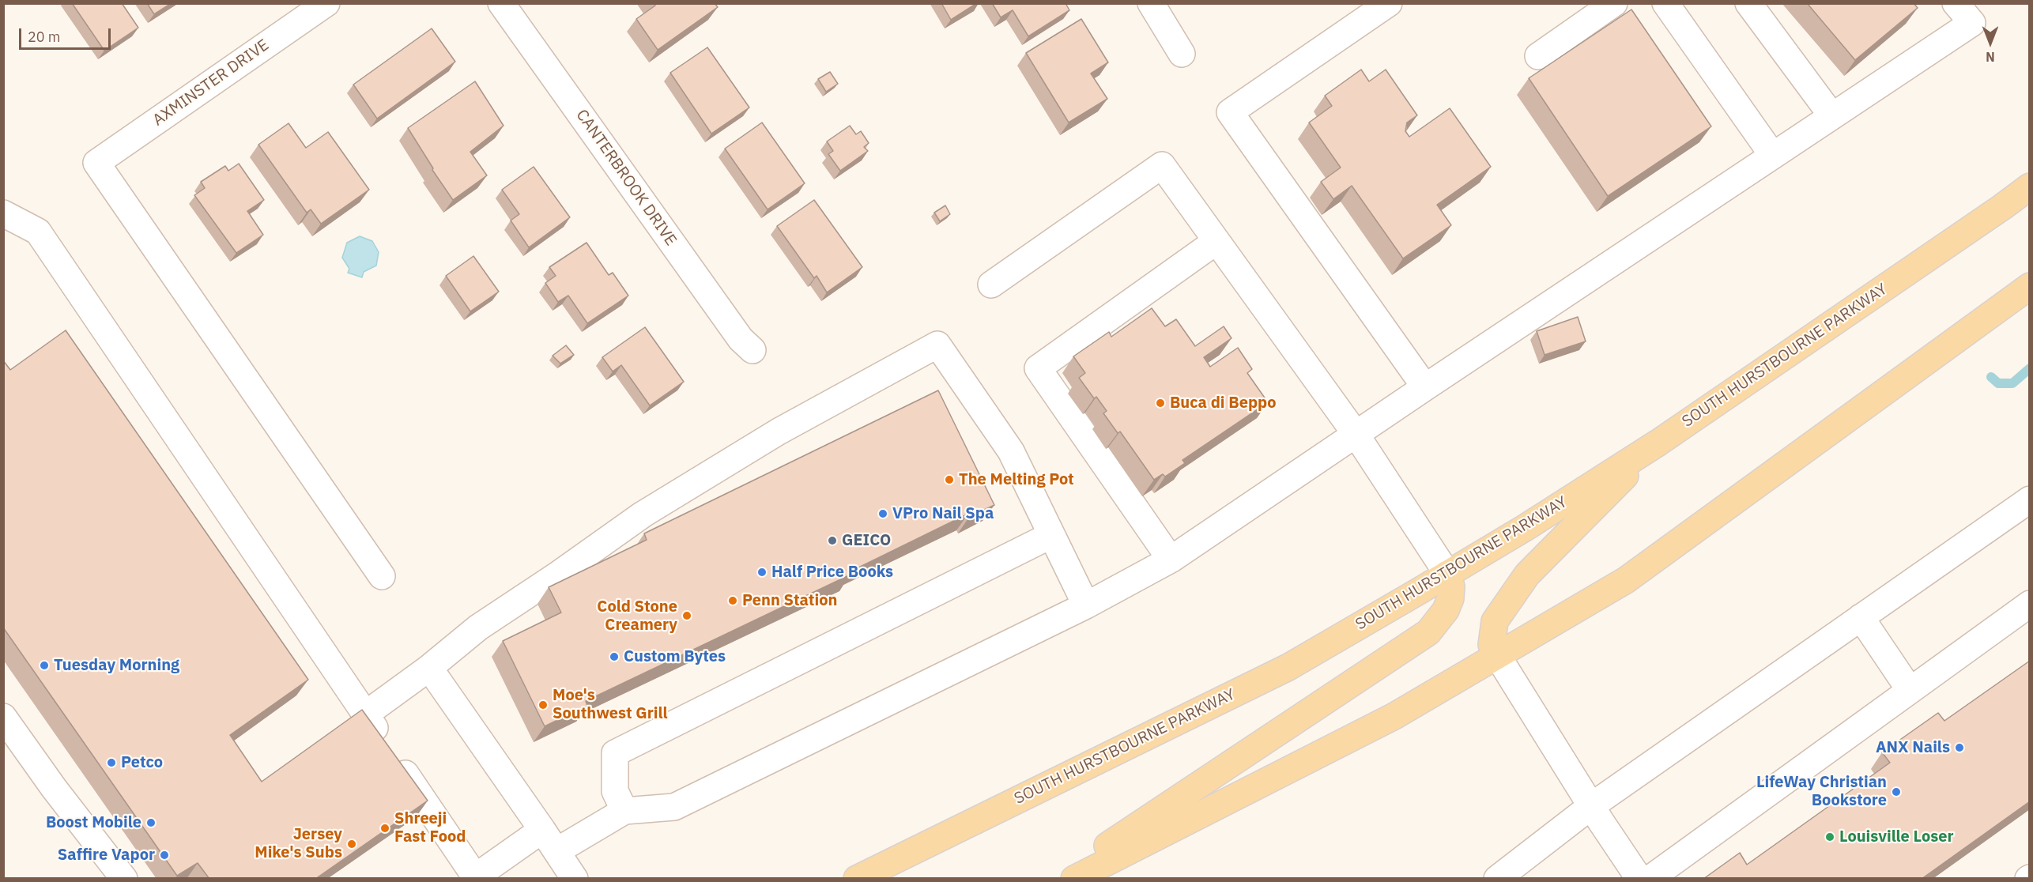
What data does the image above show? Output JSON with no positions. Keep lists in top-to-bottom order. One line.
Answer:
{"streets":{"main road":["SOUTH HURSTBOURNE PARKWAY"],"street":["AXMINSTER DRIVE","CANTERBROOK DRIVE"]},"places":["Buca di Beppo","The Melting Pot","VPro Nail Spa","GEICO","Half Price Books","Penn Station","Cold Stone Creamery","Custom Bytes","Tuesday Morning","Moe's Southwest Grill","ANX Nails","Petco","LifeWay Christian Bookstore","Boost Mobile","Shreeji Fast Food","Louisville Loser","Jersey Mike's Subs","Saffire Vapor"],"scale_bar":"20 m","north":"bottom"}
